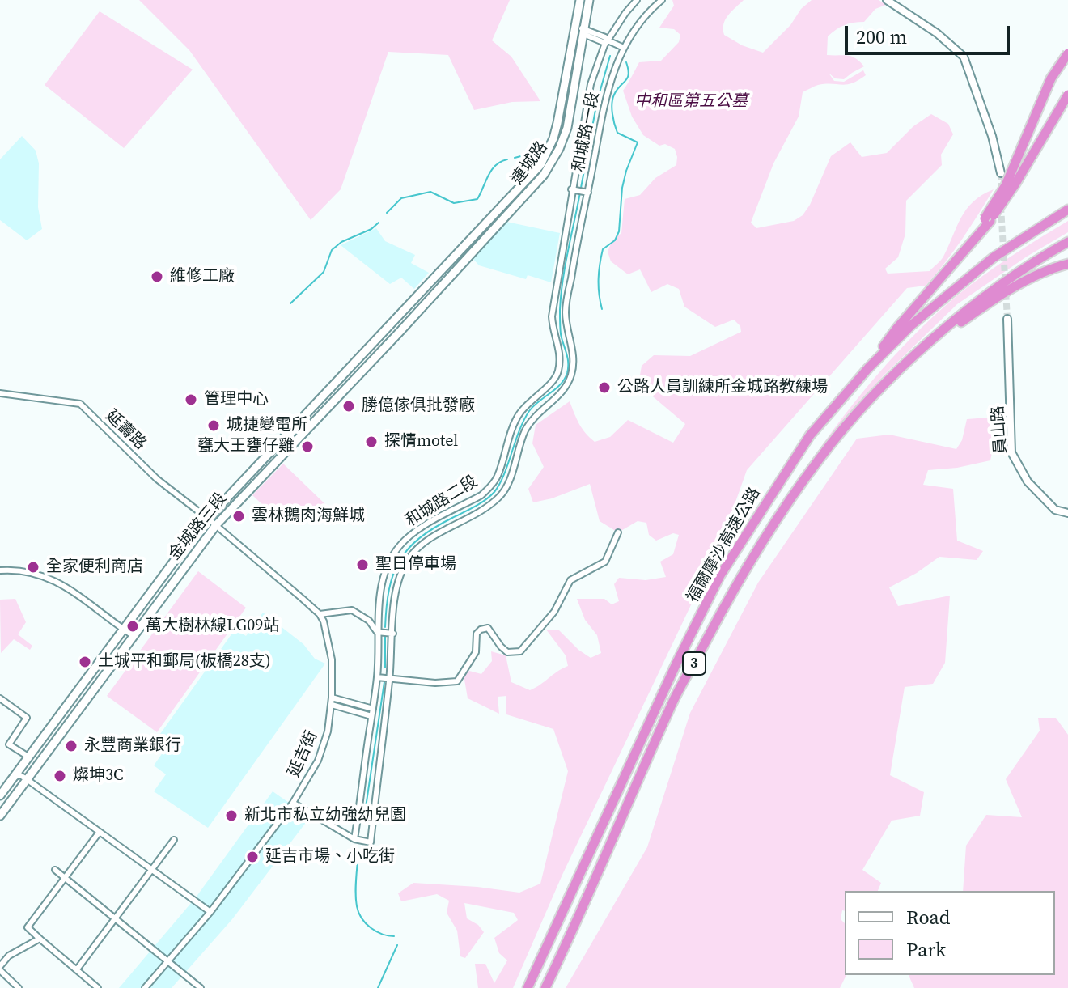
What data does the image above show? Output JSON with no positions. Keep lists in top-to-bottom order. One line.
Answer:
{"streets":{"highway":["福爾摩沙高速公路","3"],"main road":["連城路","金城路三段"],"street":["和城路一段","員山路","延壽路","和城路二段","延吉街"]},"crossings":[["連城路","金城路三段"],["延壽路","金城路三段"]],"parks":["中和區第五公墓"],"places":["維修工廠","公路人員訓練所金城路教練場","管理中心","勝億傢俱批發廠","城捷變電所","探情motel","甕大王甕仔雞","雲林鵝肉海鮮城","聖日停車場","全家便利商店","萬大樹林線LG09站","土城平和郵局(板橋28支)","永豐商業銀行","燦坤3C","新北市私立幼強幼兒園","延吉市場、小吃街"],"legend":["Road","Park"],"scale_bar":"200 m"}
